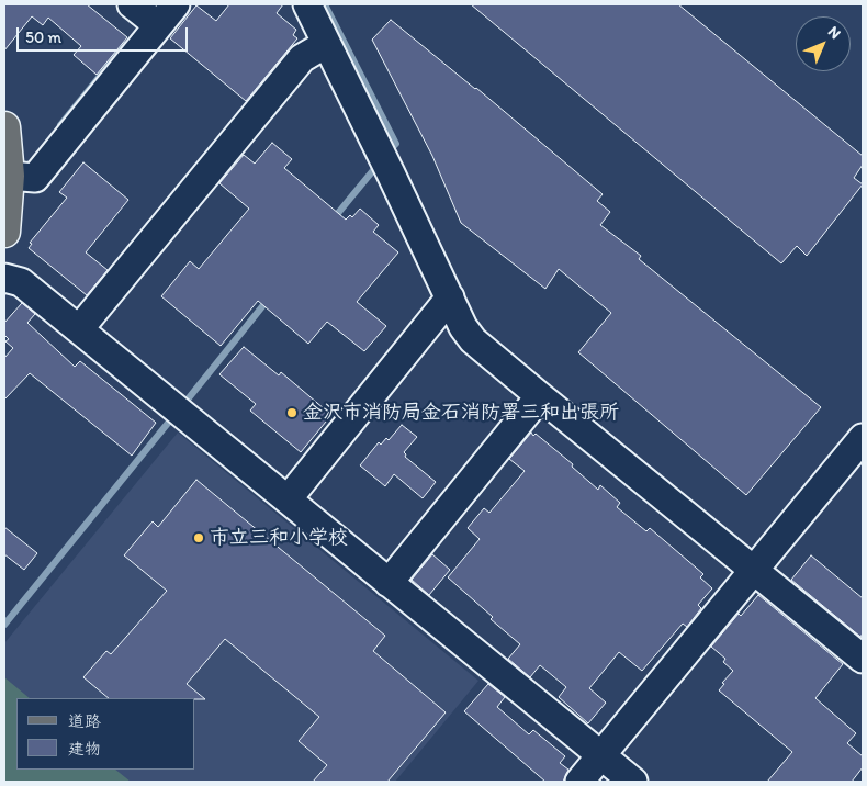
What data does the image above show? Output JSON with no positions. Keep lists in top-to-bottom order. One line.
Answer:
{"places":["金沢市消防局金石消防署三和出張所","市立三和小学校"],"legend":["道路","建物"],"scale_bar":"50 m","north":"top right"}
